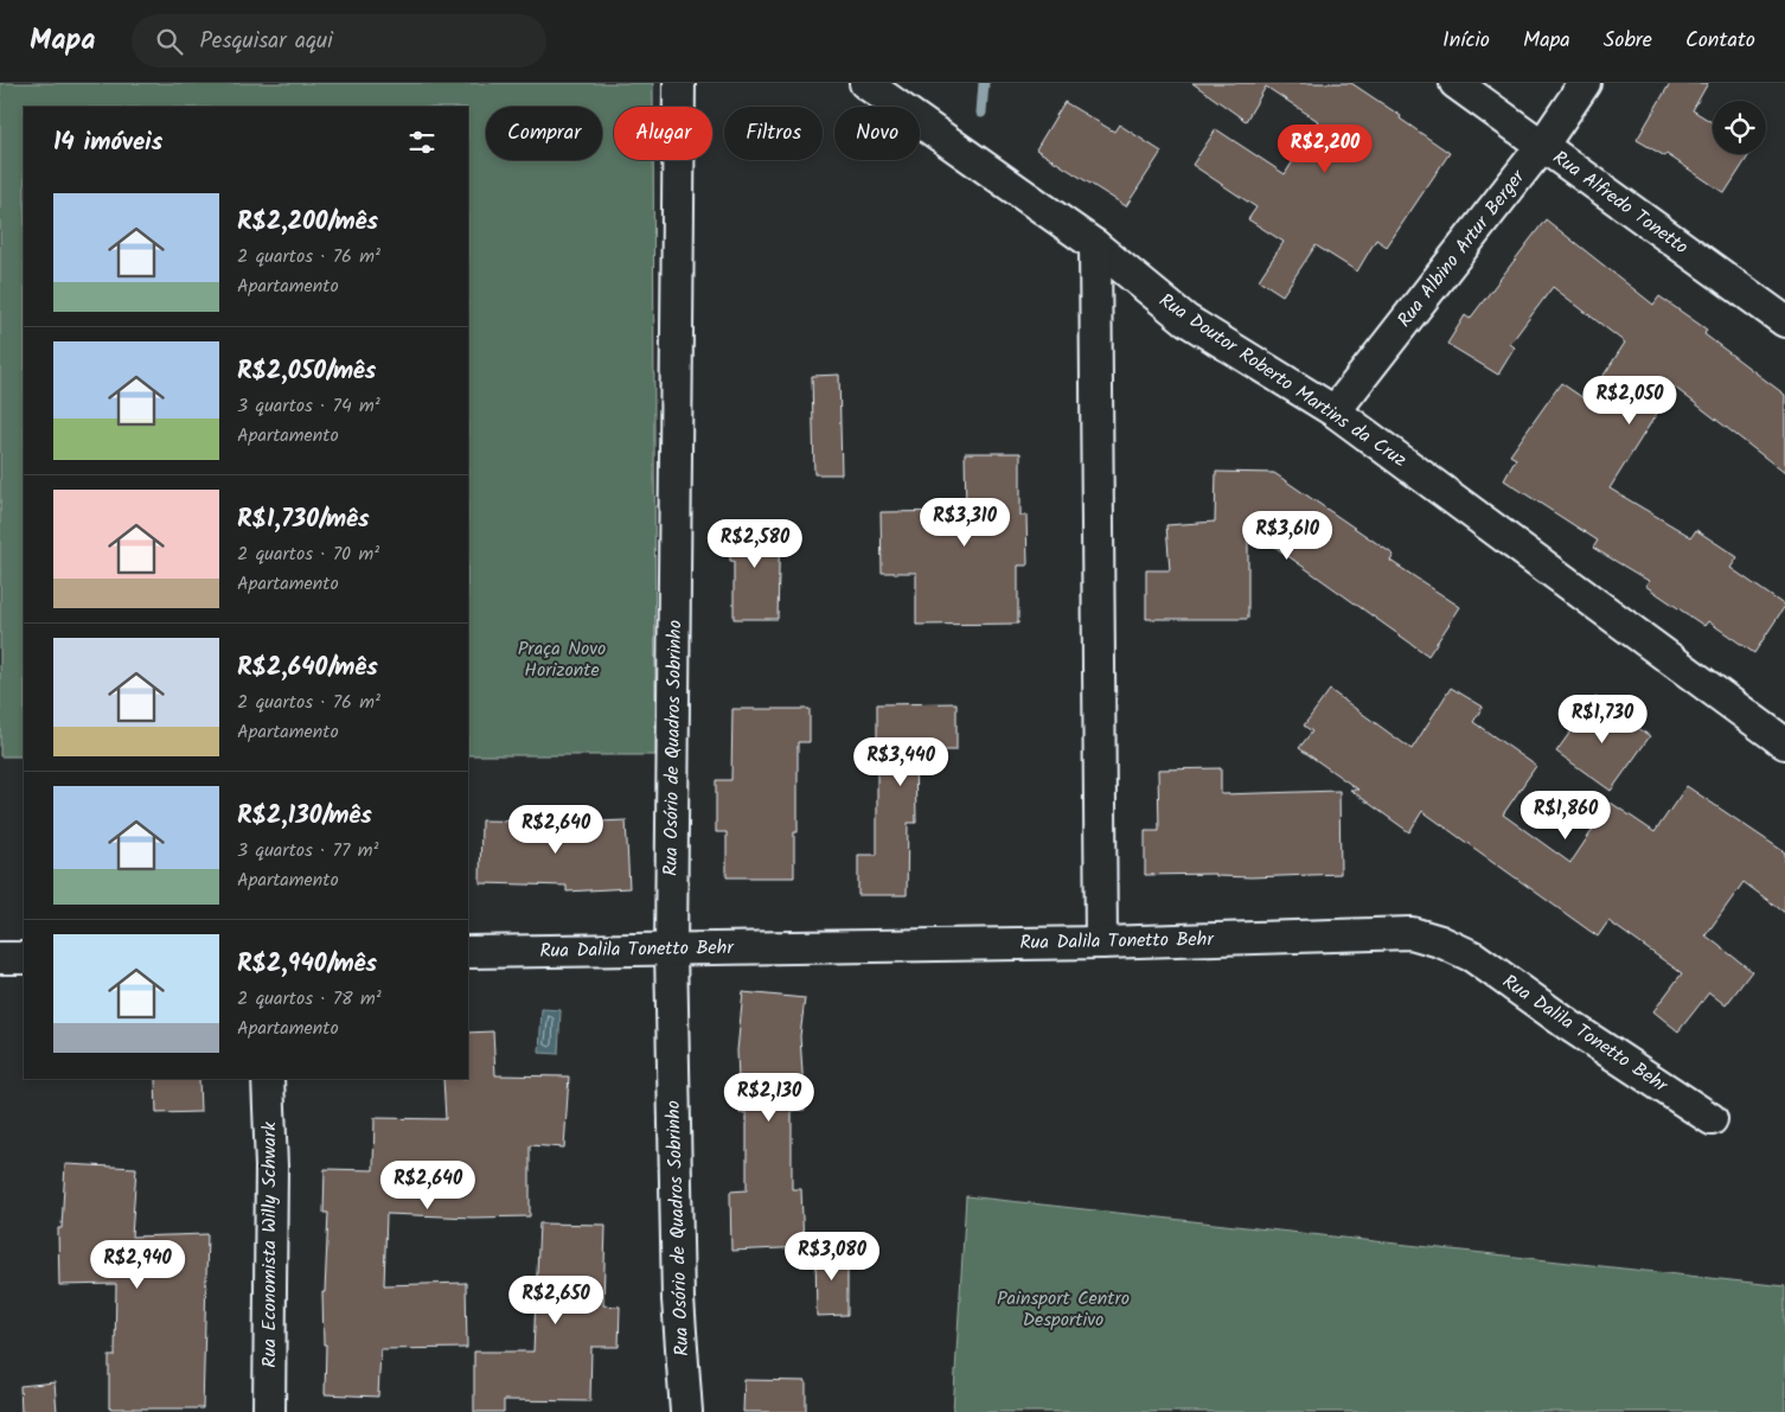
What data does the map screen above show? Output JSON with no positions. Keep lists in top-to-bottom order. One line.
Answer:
{"streets":{"street":["Rua Alfredo Tonetto","Rua Albino Artur Berger","Rua Doutor Roberto Martins da Cruz","Rua Osório de Quadros Sobrinho","Rua Dalila Tonetto Behr","Rua Economista Willy Schwark"]},"crossings":[["Rua Alfredo Tonetto","Rua Albino Artur Berger"],["Rua Albino Artur Berger","Rua Doutor Roberto Martins da Cruz"],["Rua Osório de Quadros Sobrinho","Rua Dalila Tonetto Behr"]],"parks":["Praça Novo Horizonte","Painsport Centro Desportivo"],"page":{"header":"Mapa","search":"Pesquisar aqui","nav":["Início","Mapa","Sobre","Contato"],"chip":["Comprar","Alugar","Filtros","Novo"],"heading":"14 imóveis","price":["R$2,200","R$2,050","R$3,310","R$3,610","R$2,580","R$1,730","R$3,440","R$1,860","R$2,640","R$2,130","R$2,640","R$3,080","R$2,940","R$2,650"],"list":[{"name":"R$2,200/mês","note":"2 quartos · 76 m² · Apartamento"},{"name":"R$2,050/mês","note":"3 quartos · 74 m² · Apartamento"},{"name":"R$1,730/mês","note":"2 quartos · 70 m² · Apartamento"},{"name":"R$2,640/mês","note":"2 quartos · 76 m² · Apartamento"},{"name":"R$2,130/mês","note":"3 quartos · 77 m² · Apartamento"},{"name":"R$2,940/mês","note":"2 quartos · 78 m² · Apartamento"}]}}
